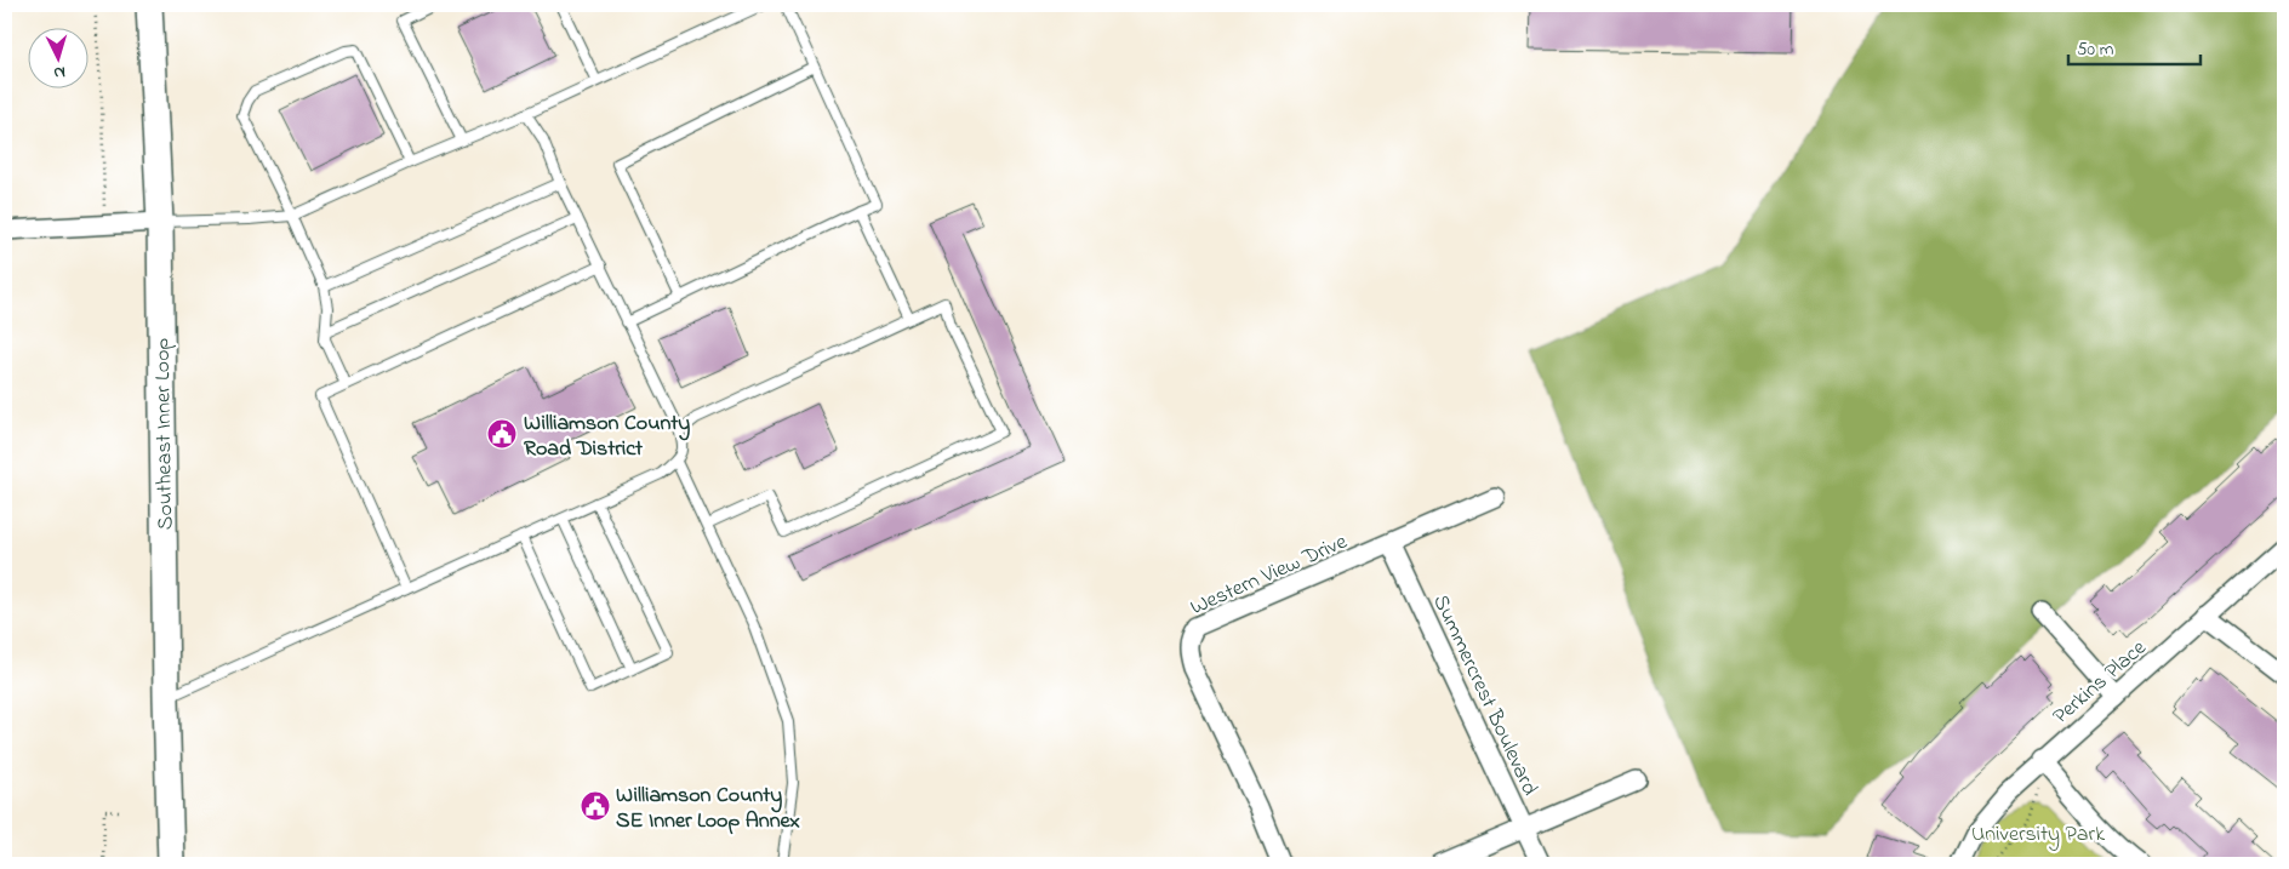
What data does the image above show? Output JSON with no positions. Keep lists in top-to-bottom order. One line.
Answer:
{"streets":{"main road":["Southeast Inner Loop"],"street":["Western View Drive","Perkins Place","Summercrest Boulevard"]},"crossings":[["Western View Drive","Summercrest Boulevard"]],"parks":["University Park"],"places":{"public building":["Williamson County Road District","Williamson County SE Inner Loop Annex"]},"scale_bar":"50 m","north":"bottom"}
